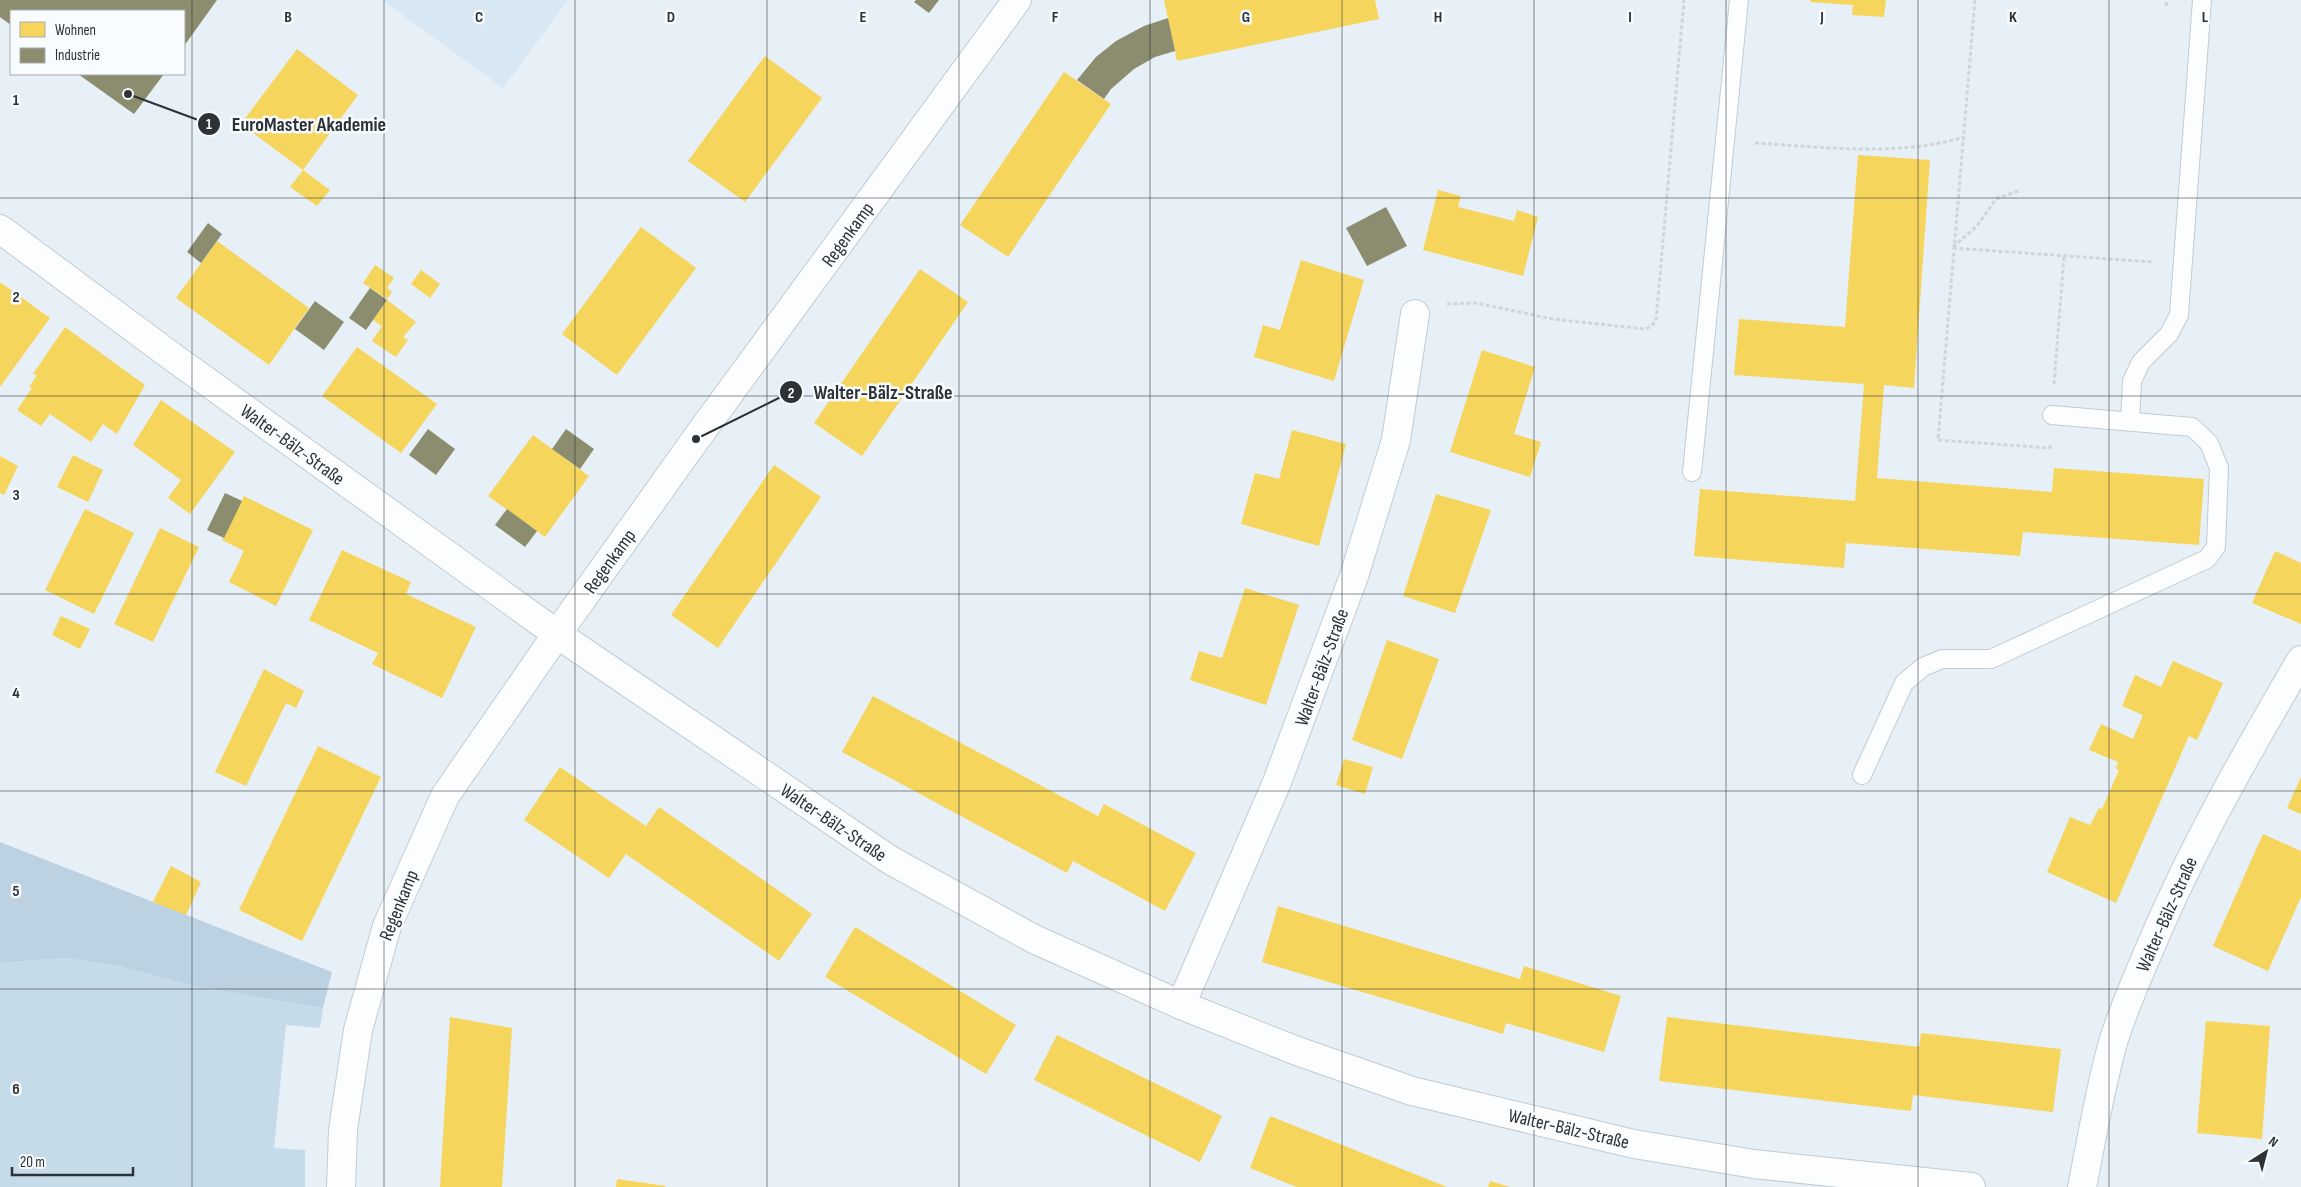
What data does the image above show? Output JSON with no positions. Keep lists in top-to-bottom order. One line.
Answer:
{"streets":{"street":["Regenkamp","Walter-Bälz-Straße"]},"crossings":[["Regenkamp","Walter-Bälz-Straße"]],"places":["EuroMaster Akademie","Walter-Bälz-Straße"],"legend":["Wohnen","Industrie"],"scale_bar":"20 m","north":"top right","grid":{"columns":["B","C","D","E","F","G","H","I","J","K","L"],"rows":["1","2","3","4","5","6"]}}
